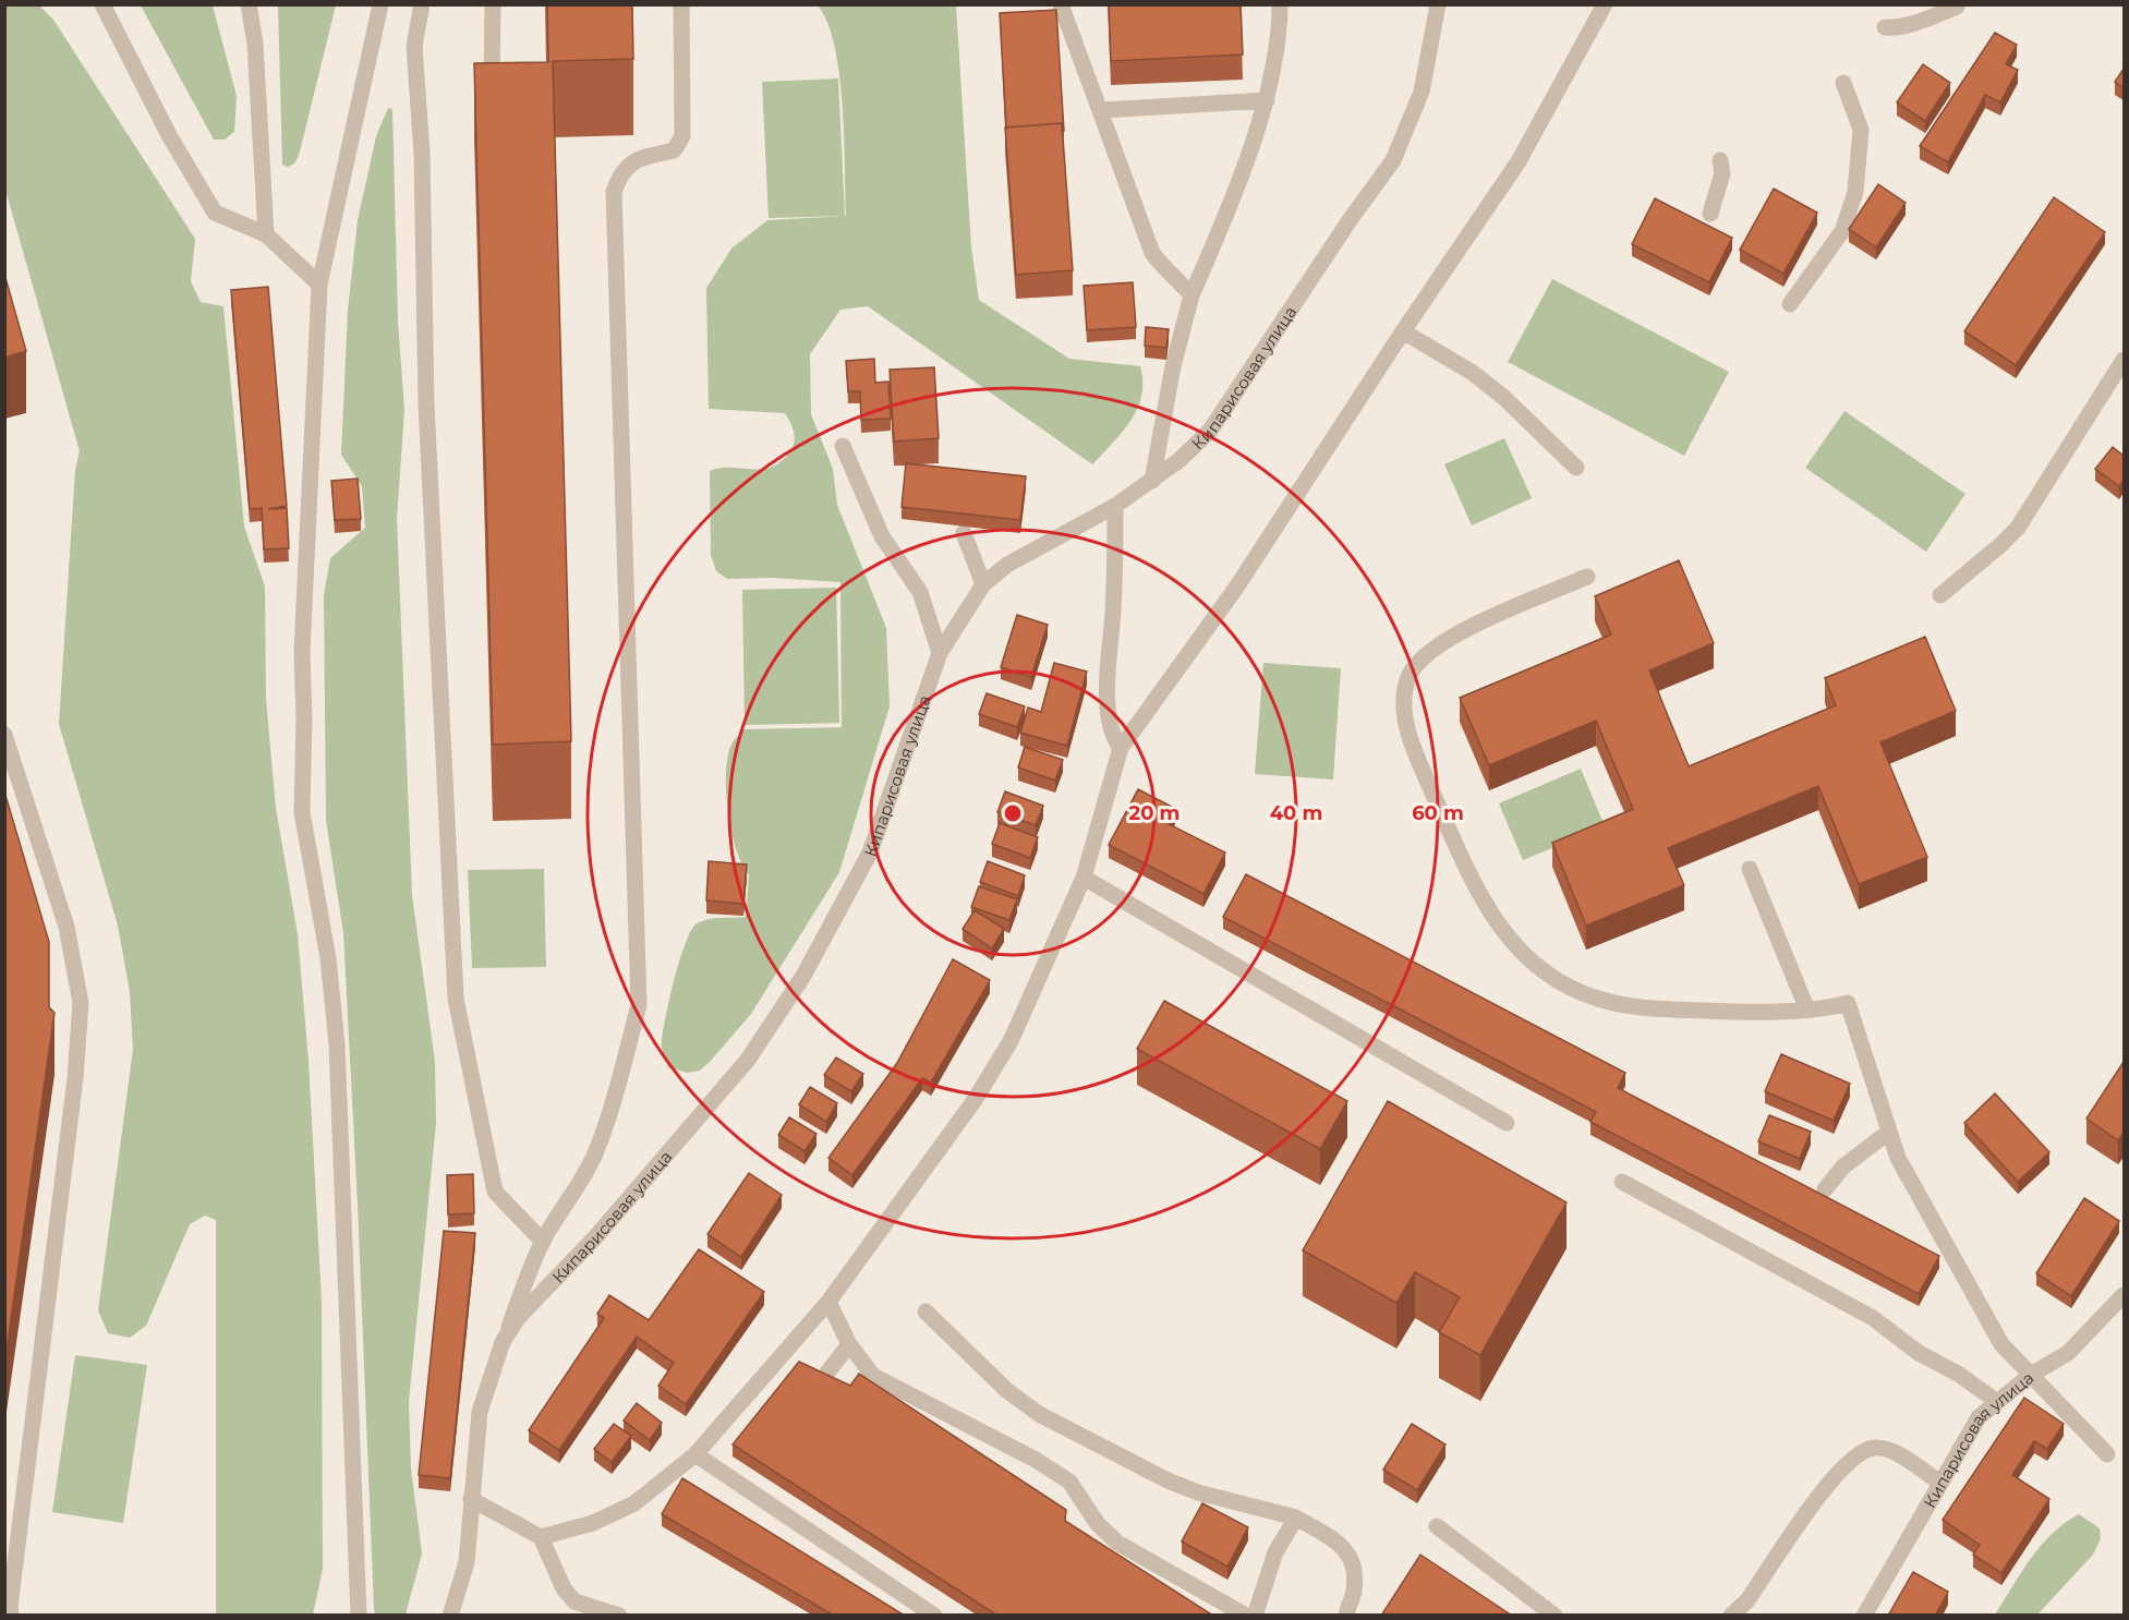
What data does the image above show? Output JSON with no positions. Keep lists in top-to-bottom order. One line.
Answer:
{"streets":{"street":["Кипарисовая улица"]},"rings":["20 m","40 m","60 m"]}
